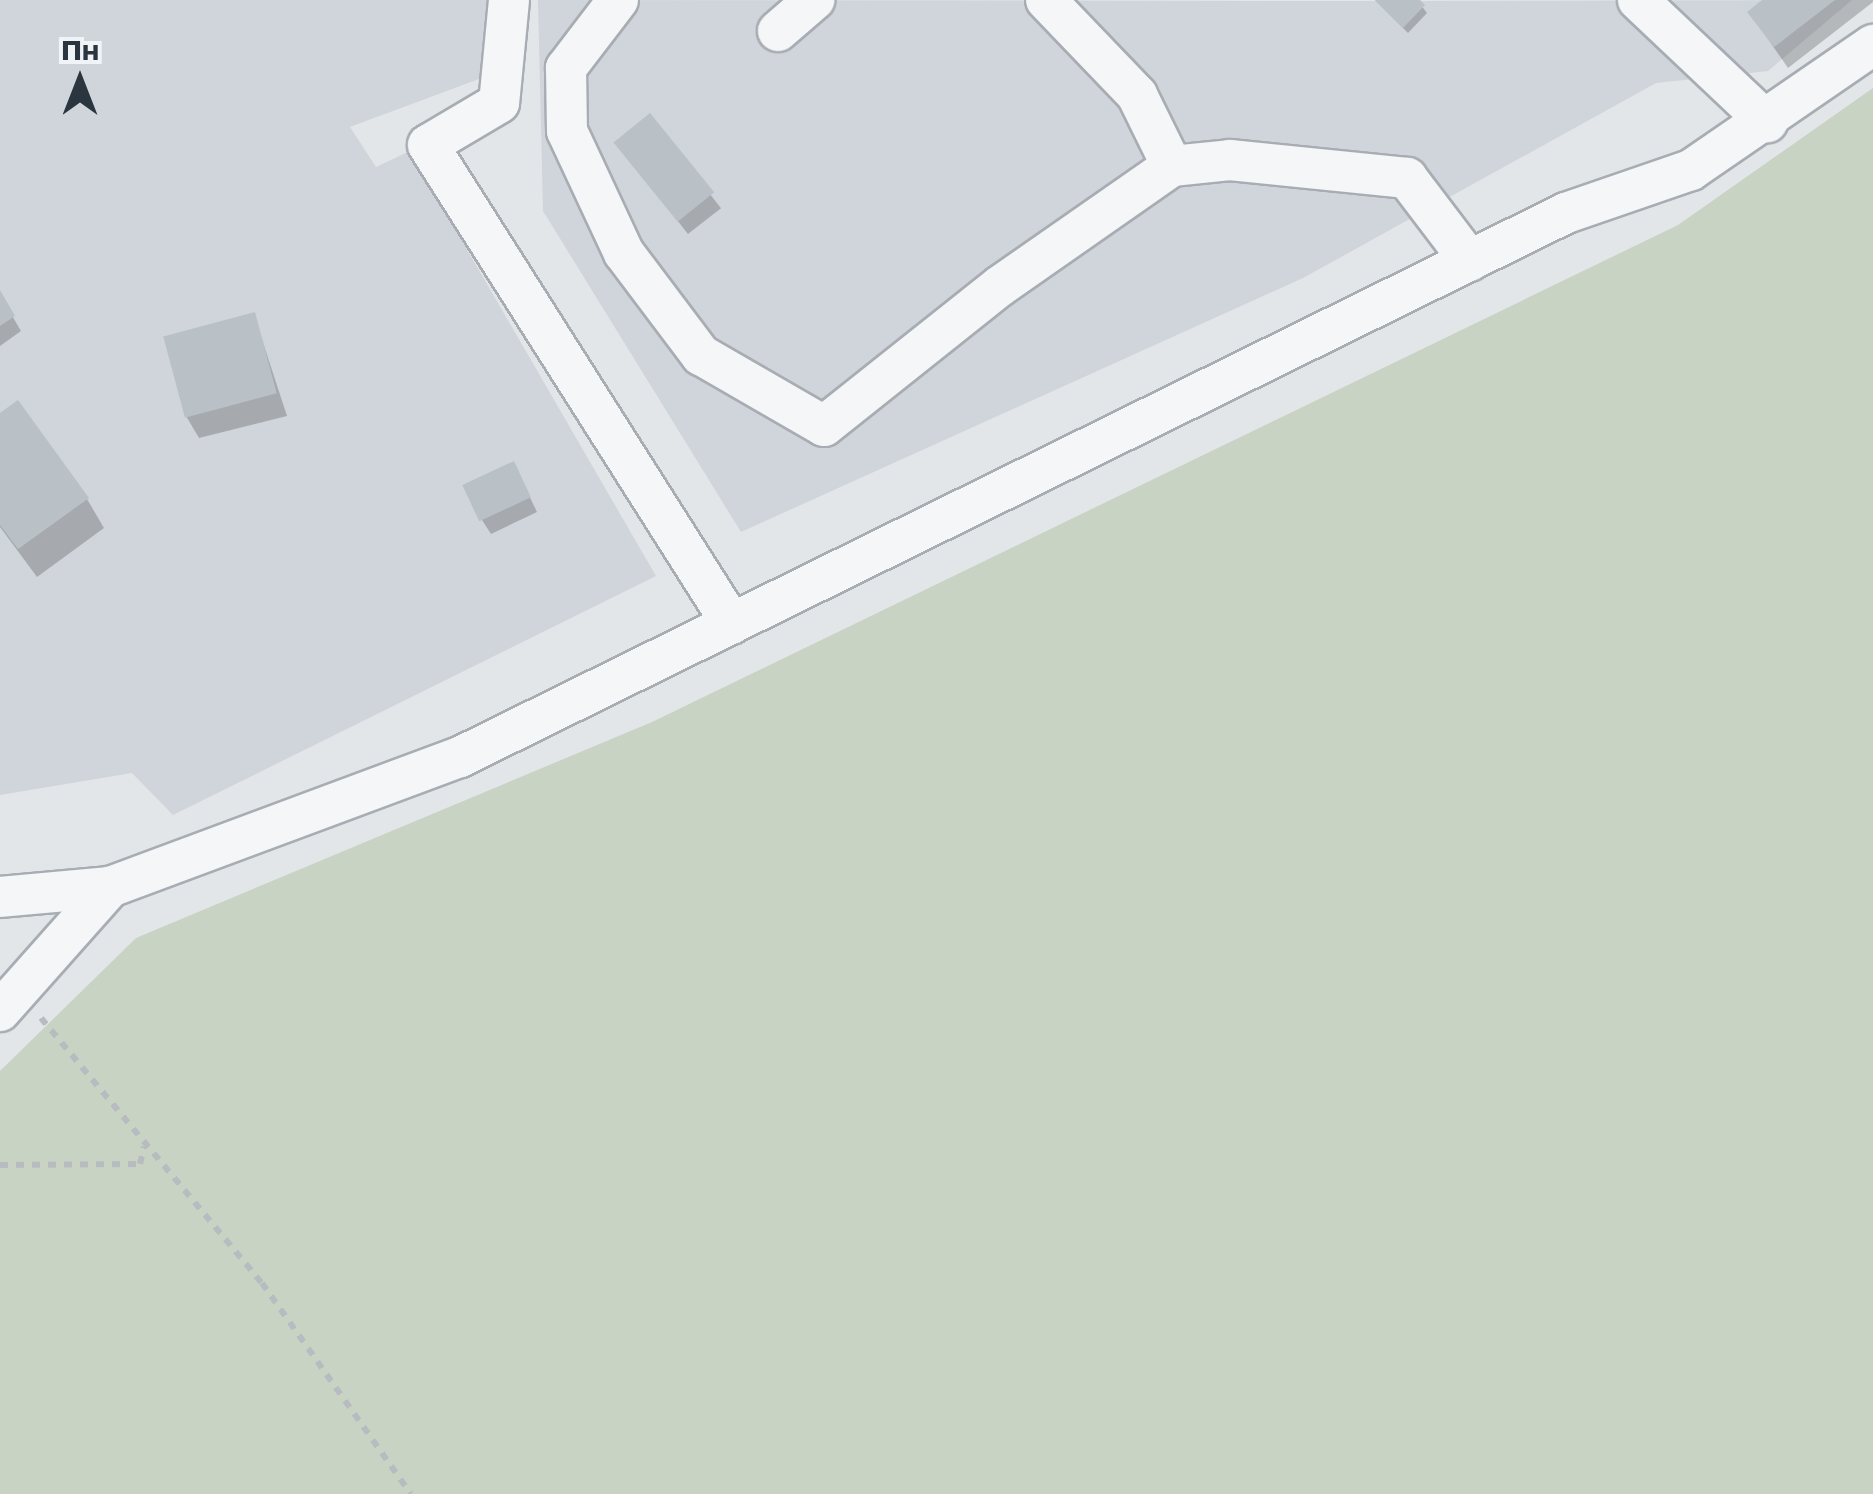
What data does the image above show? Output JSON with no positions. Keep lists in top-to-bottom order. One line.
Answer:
{"north":"top"}
